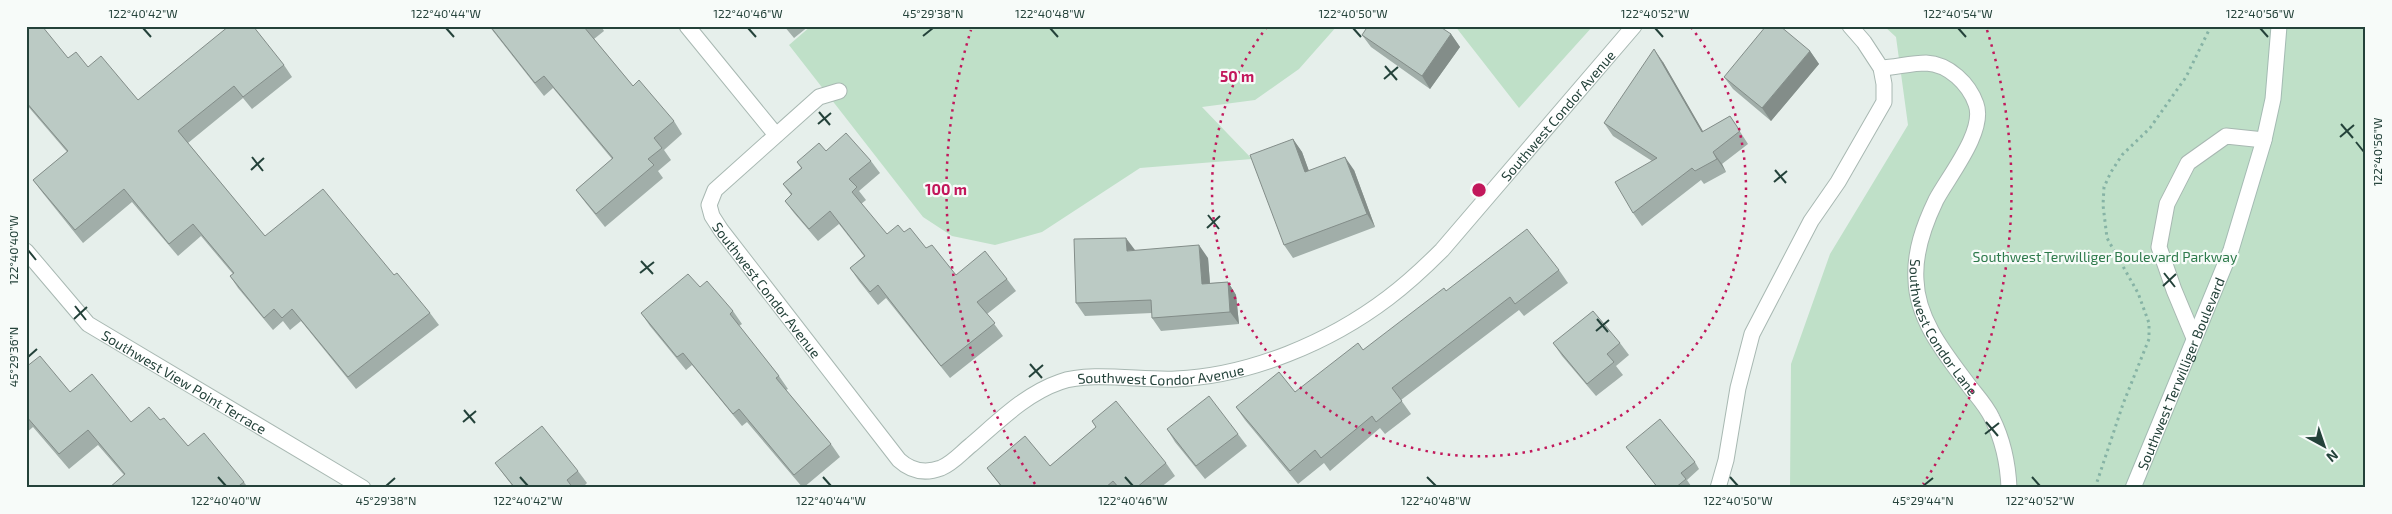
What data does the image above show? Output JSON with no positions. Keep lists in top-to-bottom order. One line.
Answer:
{"streets":{"street":["Southwest Condor Avenue","Southwest Condor Lane","Southwest Terwilliger Boulevard","Southwest View Point Terrace"]},"parks":["Southwest Terwilliger Boulevard Parkway"],"north":"bottom right","coordinates":["122°40'42\"W","122°40'44\"W","122°40'46\"W","45°29'38\"N","122°40'48\"W","122°40'50\"W","122°40'52\"W","122°40'54\"W","122°40'56\"W","122°40'40\"W","45°29'36\"N","45°29'44\"N"],"rings":["50 m","100 m"]}
